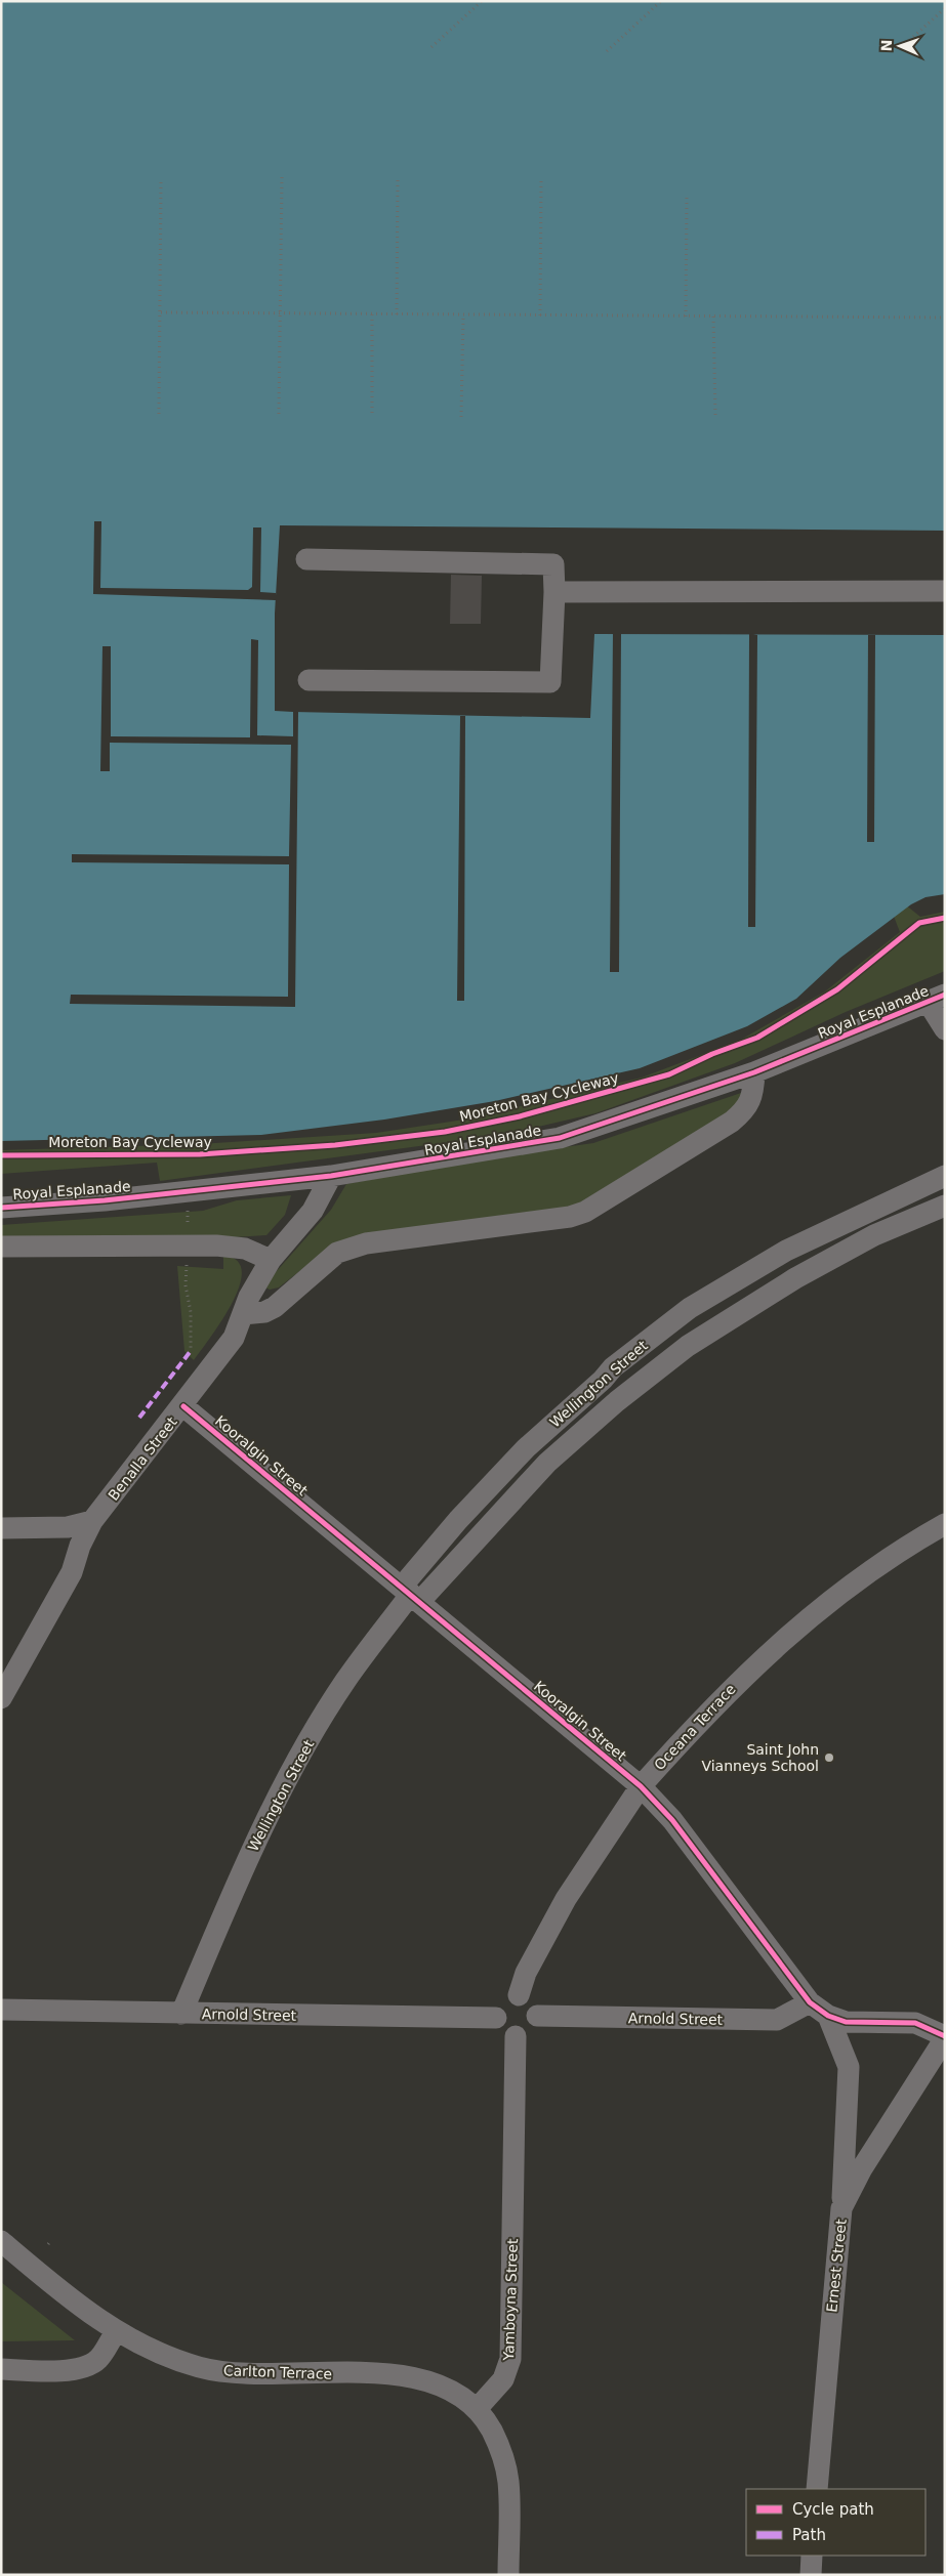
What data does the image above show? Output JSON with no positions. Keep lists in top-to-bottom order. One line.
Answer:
{"streets":{"street":["Royal Esplanade","Wellington Street","Kooralgin Street","Benalla Street","Oceana Terrace","Arnold Street","Ernest Street","Yamboyna Street","Carlton Terrace"],"cycle path":["Moreton Bay Cycleway"]},"crossings":[["Royal Esplanade","Benalla Street"],["Wellington Street","Kooralgin Street"],["Wellington Street","Arnold Street"],["Kooralgin Street","Benalla Street"],["Kooralgin Street","Oceana Terrace"],["Kooralgin Street","Arnold Street"],["Kooralgin Street","Ernest Street"],["Oceana Terrace","Arnold Street"],["Oceana Terrace","Yamboyna Street"],["Arnold Street","Yamboyna Street"],["Yamboyna Street","Carlton Terrace"]],"places":["Saint John Vianneys School"],"legend":["Cycle path","Path"],"north":"left"}
